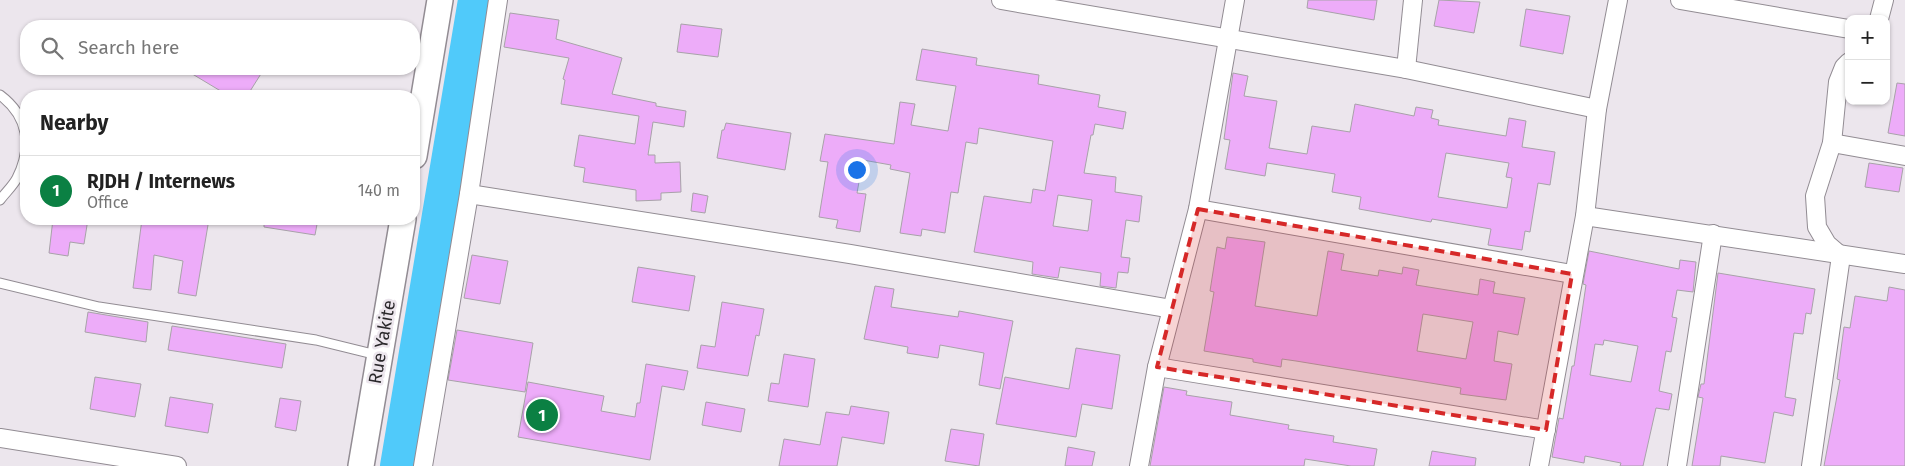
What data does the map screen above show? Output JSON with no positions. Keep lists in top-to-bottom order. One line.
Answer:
{"streets":{"main road":["Rue Yakite"]},"page":{"map_buttons":["+","−"],"search":"Search here","heading":"Nearby","list":[{"mark":"1","name":"RJDH / Internews","note":"Office","value":"140 m"}],"pins":"1"}}
